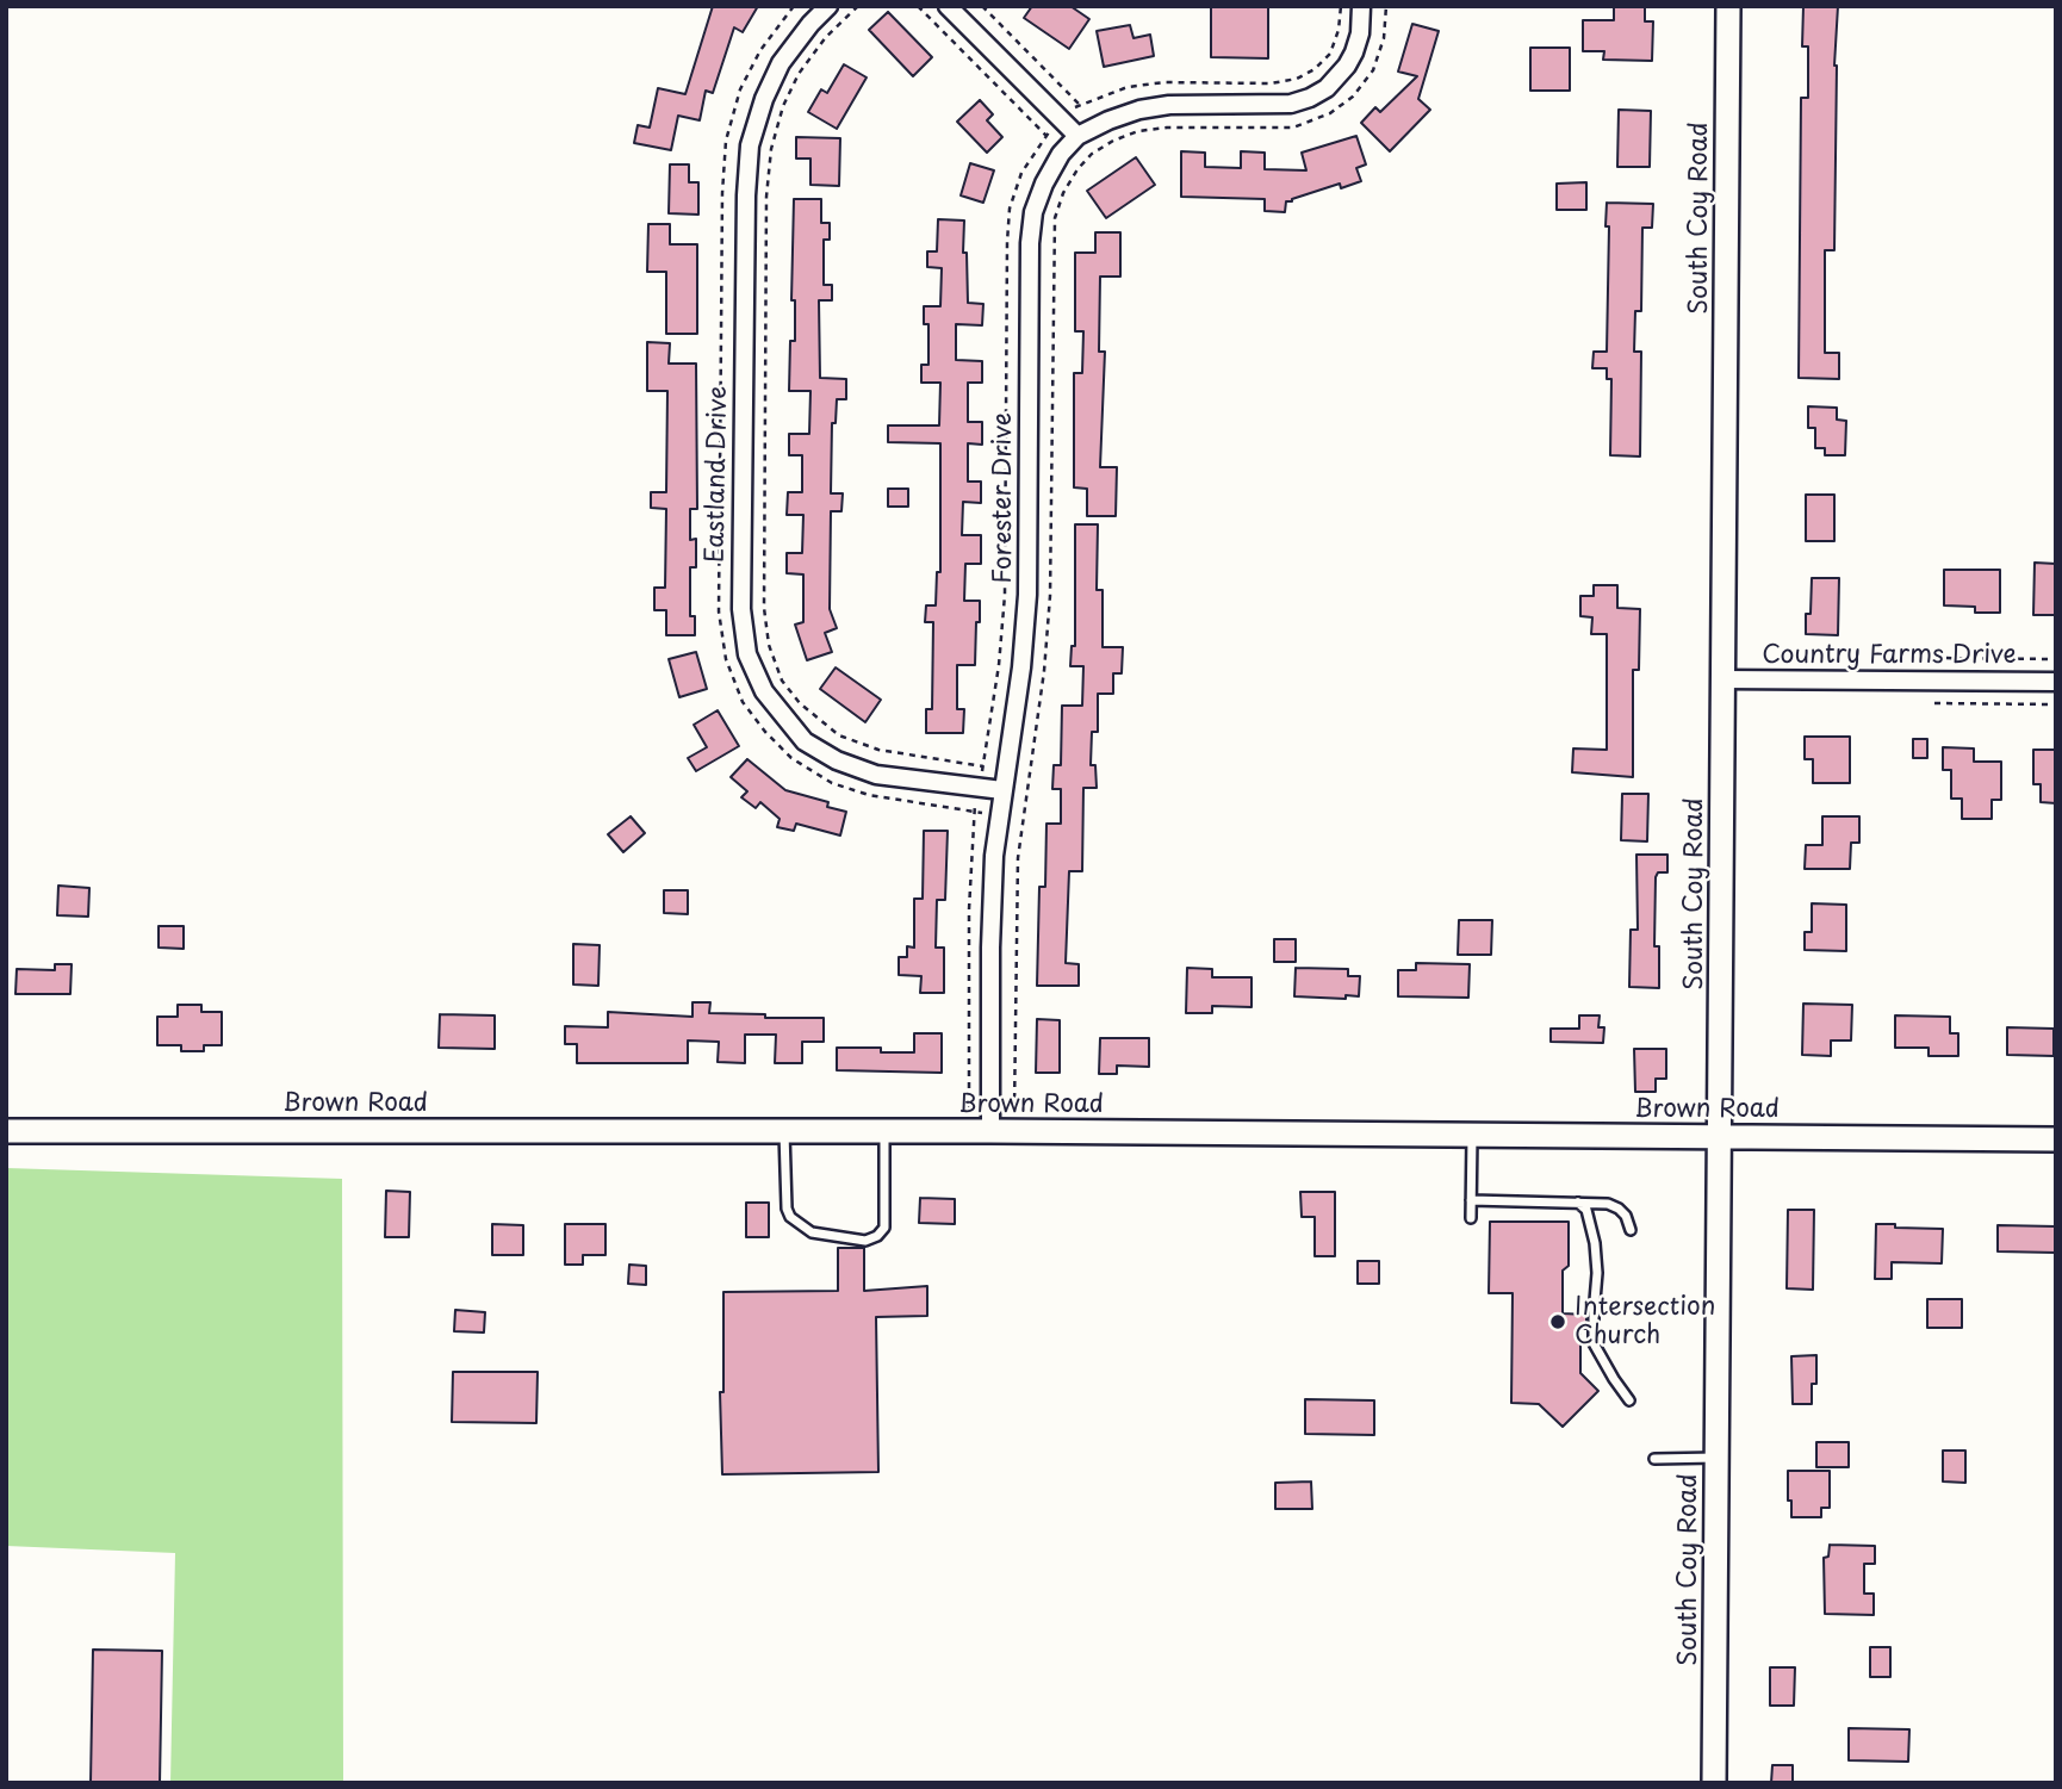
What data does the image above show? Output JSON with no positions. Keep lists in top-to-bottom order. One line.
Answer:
{"streets":{"street":["South Coy Road","Eastland Drive","Forester Drive","Country Farms Drive","Brown Road"]},"crossings":[["South Coy Road","Country Farms Drive"],["South Coy Road","Brown Road"],["Eastland Drive","Forester Drive"],["Forester Drive","Brown Road"]],"places":["Intersection Church"]}
